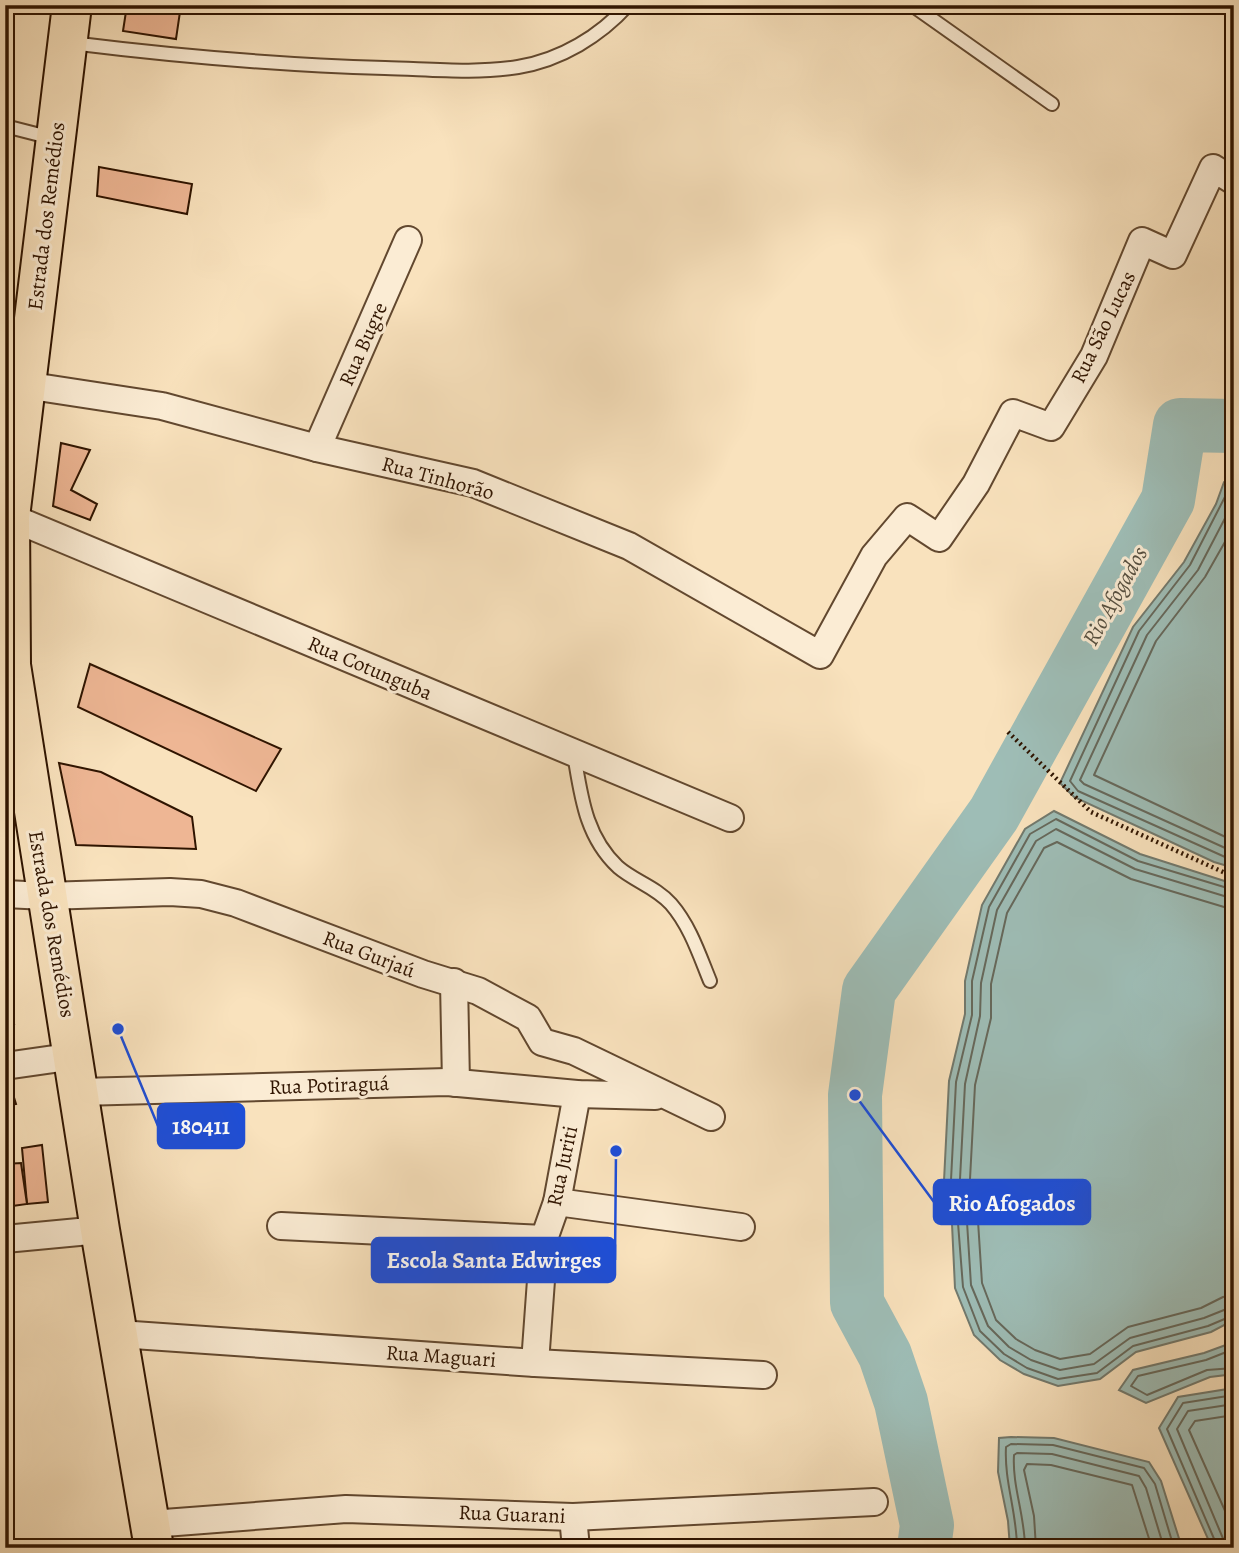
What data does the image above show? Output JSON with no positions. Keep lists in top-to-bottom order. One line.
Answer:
{"streets":{"main road":["Estrada dos Remédios"],"street":["Rua São Lucas","Rua Bugre","Rua Tinhorão","Rua Cotunguba","Rua Gurjaú","Rua Potiraguá","Rua Juriti","Rua Maguari","Rua Guarani"]},"crossings":[["Estrada dos Remédios","Rua Tinhorão"],["Estrada dos Remédios","Rua Cotunguba"],["Estrada dos Remédios","Rua Gurjaú"],["Estrada dos Remédios","Rua Potiraguá"],["Estrada dos Remédios","Rua Maguari"],["Estrada dos Remédios","Rua Guarani"],["Rua São Lucas","Rua Tinhorão"],["Rua Bugre","Rua Tinhorão"],["Rua Gurjaú","Rua Potiraguá"],["Rua Gurjaú","Rua Juriti"],["Rua Potiraguá","Rua Juriti"],["Rua Juriti","Rua Maguari"]],"water":["Rio Afogados"],"places":["180411","Rio Afogados","Escola Santa Edwirges"]}
